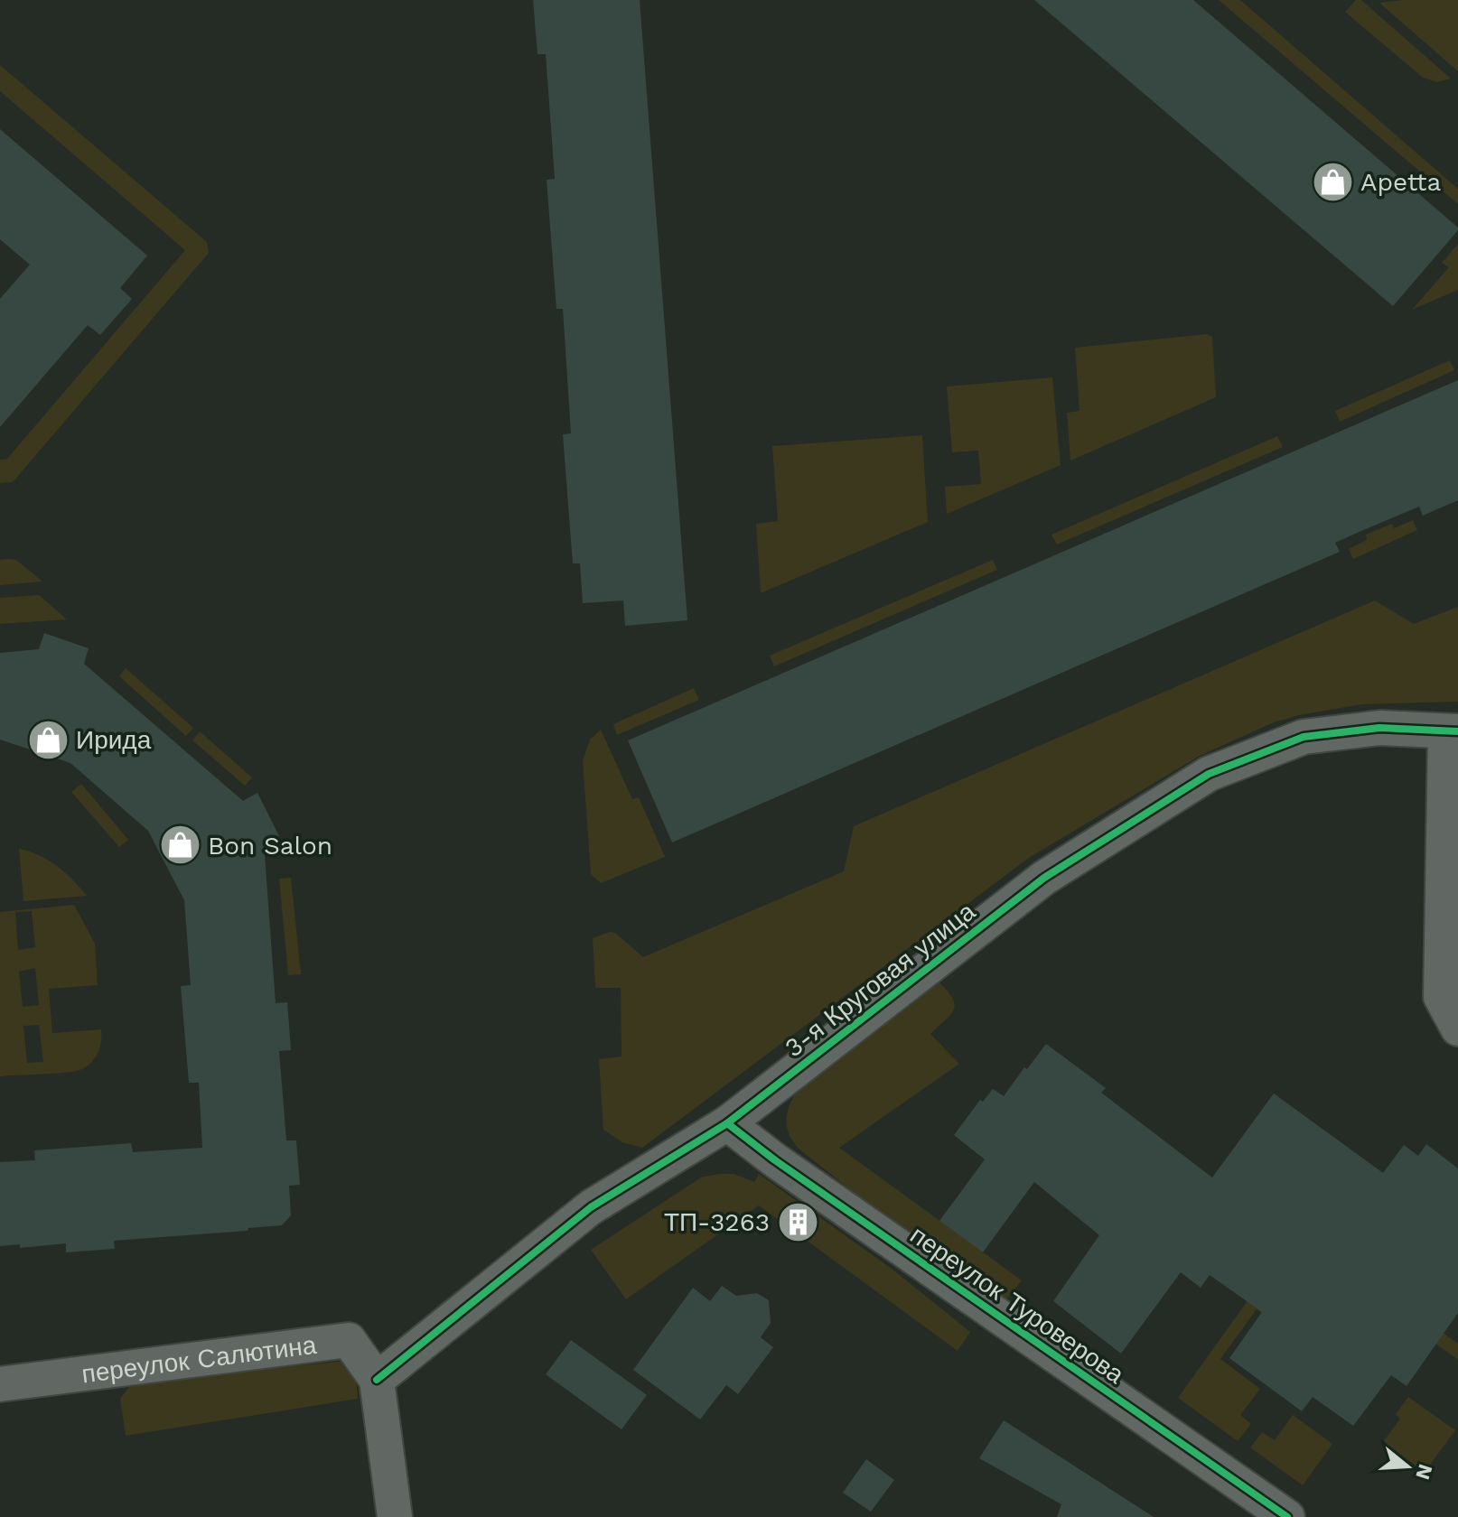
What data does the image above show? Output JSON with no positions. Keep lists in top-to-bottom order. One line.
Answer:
{"streets":{"street":["3-я Круговая улица","переулок Туроверова","переулок Салютина"]},"crossings":[["3-я Круговая улица","переулок Туроверова"],["3-я Круговая улица","переулок Салютина"]],"places":{"shop":["Apetta","Ирида","Bon Salon"],"building":["ТП-3263"]},"north":"right"}
